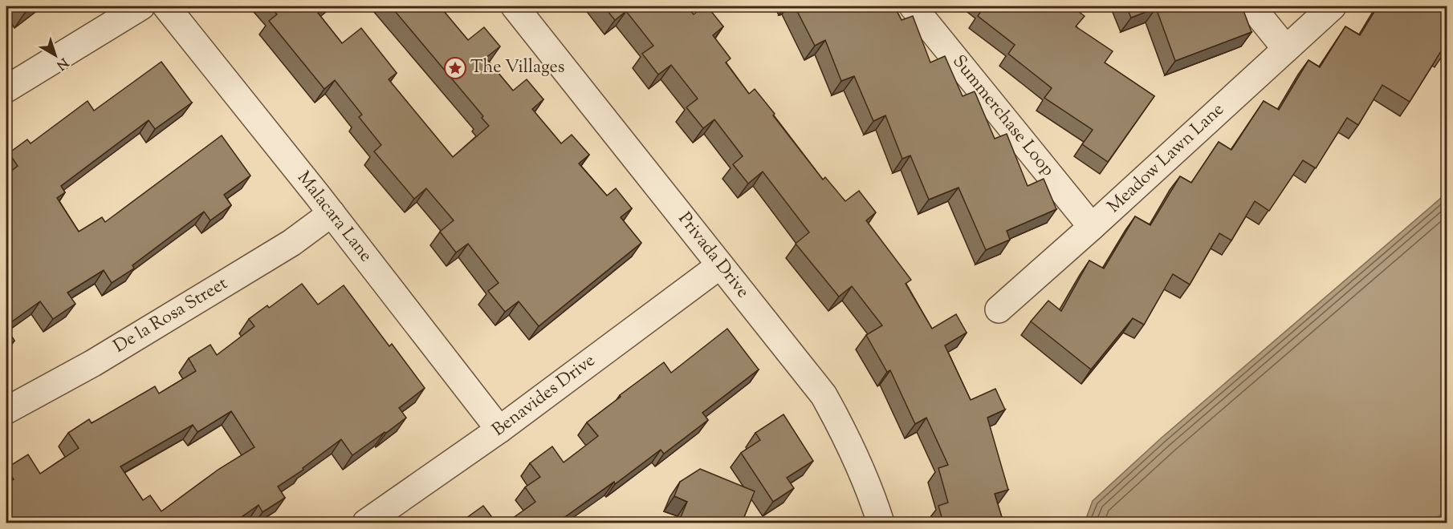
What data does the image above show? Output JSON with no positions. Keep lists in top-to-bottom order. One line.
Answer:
{"streets":{"street":["Summerchase Loop","Meadow Lawn Lane","Malacara Lane","Privada Drive","De la Rosa Street","Benavides Drive"]},"crossings":[["Summerchase Loop","Meadow Lawn Lane"],["Malacara Lane","De la Rosa Street"],["Malacara Lane","Benavides Drive"],["Privada Drive","Benavides Drive"]],"places":{"place":["The Villages"]},"north":"bottom right"}
